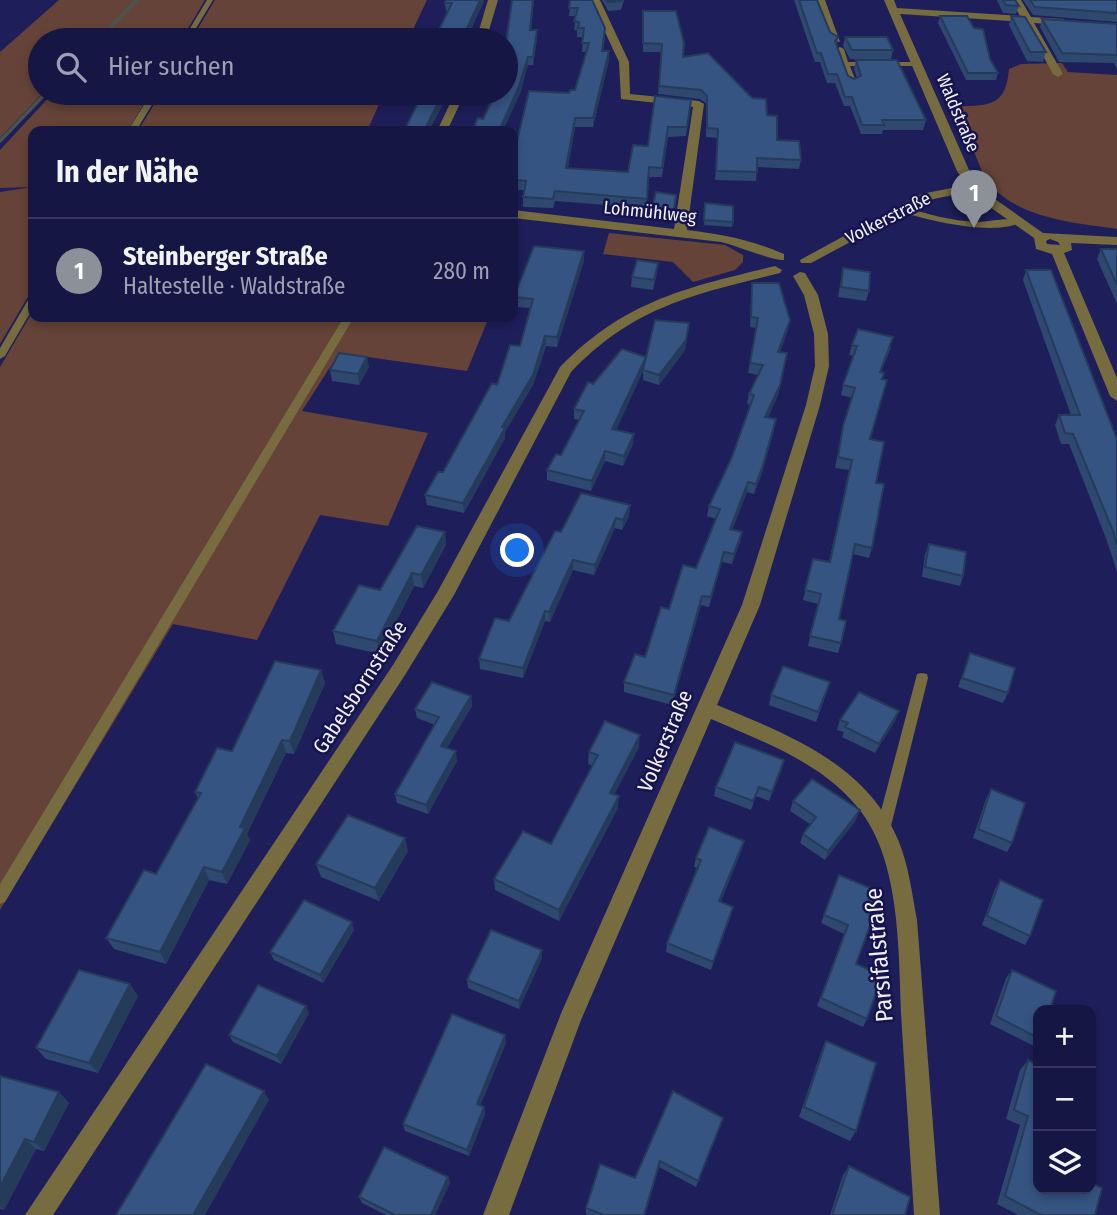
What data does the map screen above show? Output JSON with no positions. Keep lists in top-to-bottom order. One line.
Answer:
{"streets":{"street":["Waldstraße","Lohmühlweg","Volkerstraße","Gabelsbornstraße","Parsifalstraße"]},"crossings":[["Waldstraße","Volkerstraße"],["Lohmühlweg","Gabelsbornstraße"],["Volkerstraße","Parsifalstraße"]],"page":{"search":"Hier suchen","heading":"In der Nähe","pins":"1","list":[{"mark":"1","name":"Steinberger Straße","note":"Haltestelle · Waldstraße","value":"280 m"}],"map_buttons":["+","−"]}}
